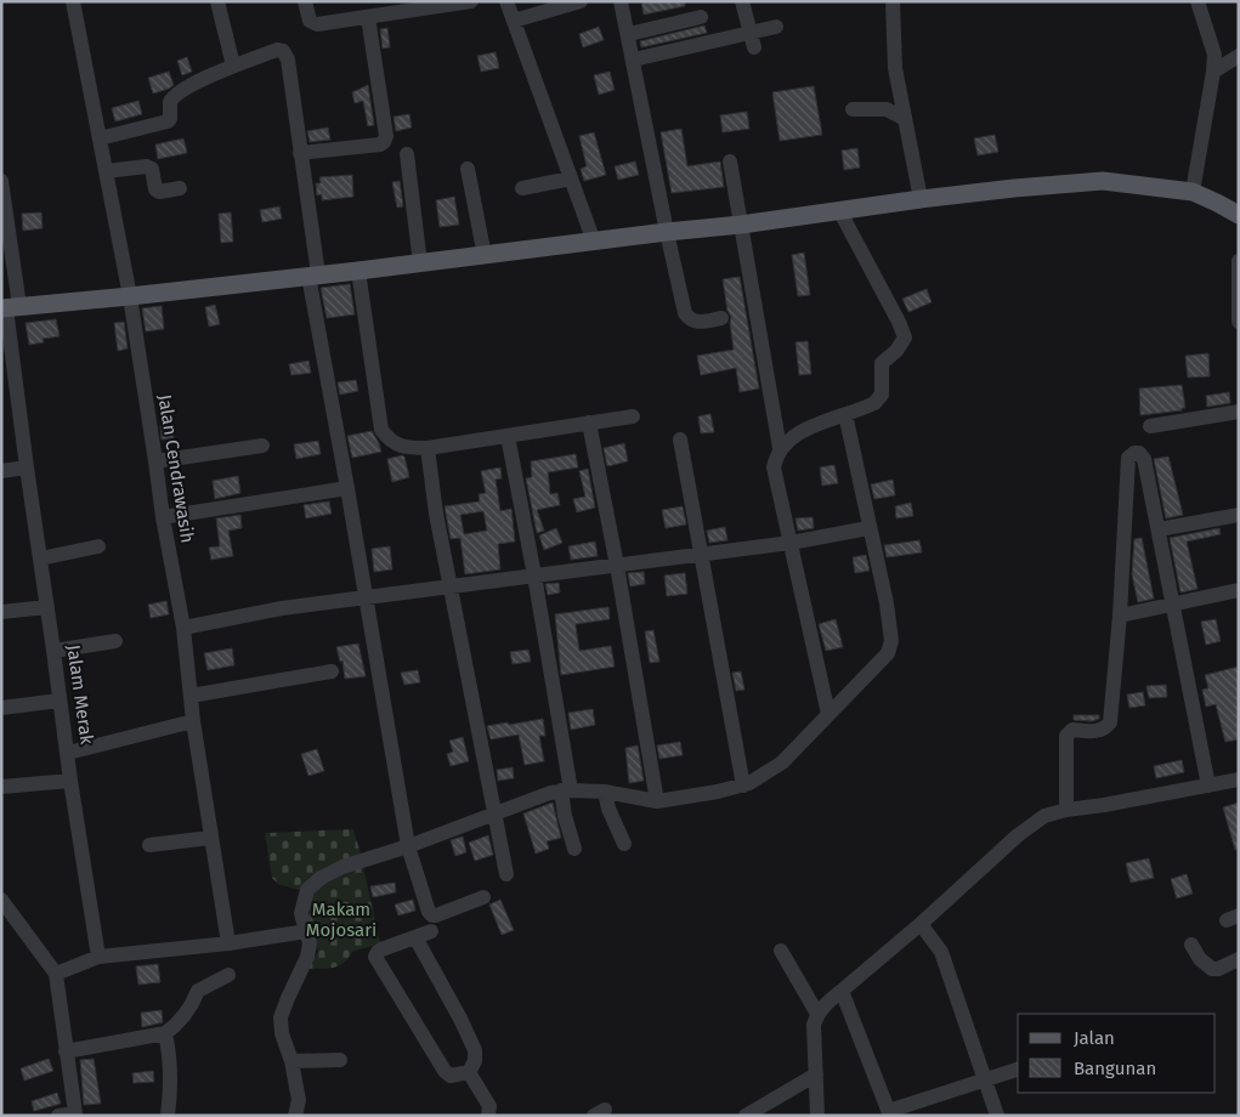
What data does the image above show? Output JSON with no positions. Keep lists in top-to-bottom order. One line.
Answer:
{"streets":{"street":["Jalan Cendrawasih","Jalam Merak"]},"parks":["Makam Mojosari"],"legend":["Jalan","Bangunan"]}
